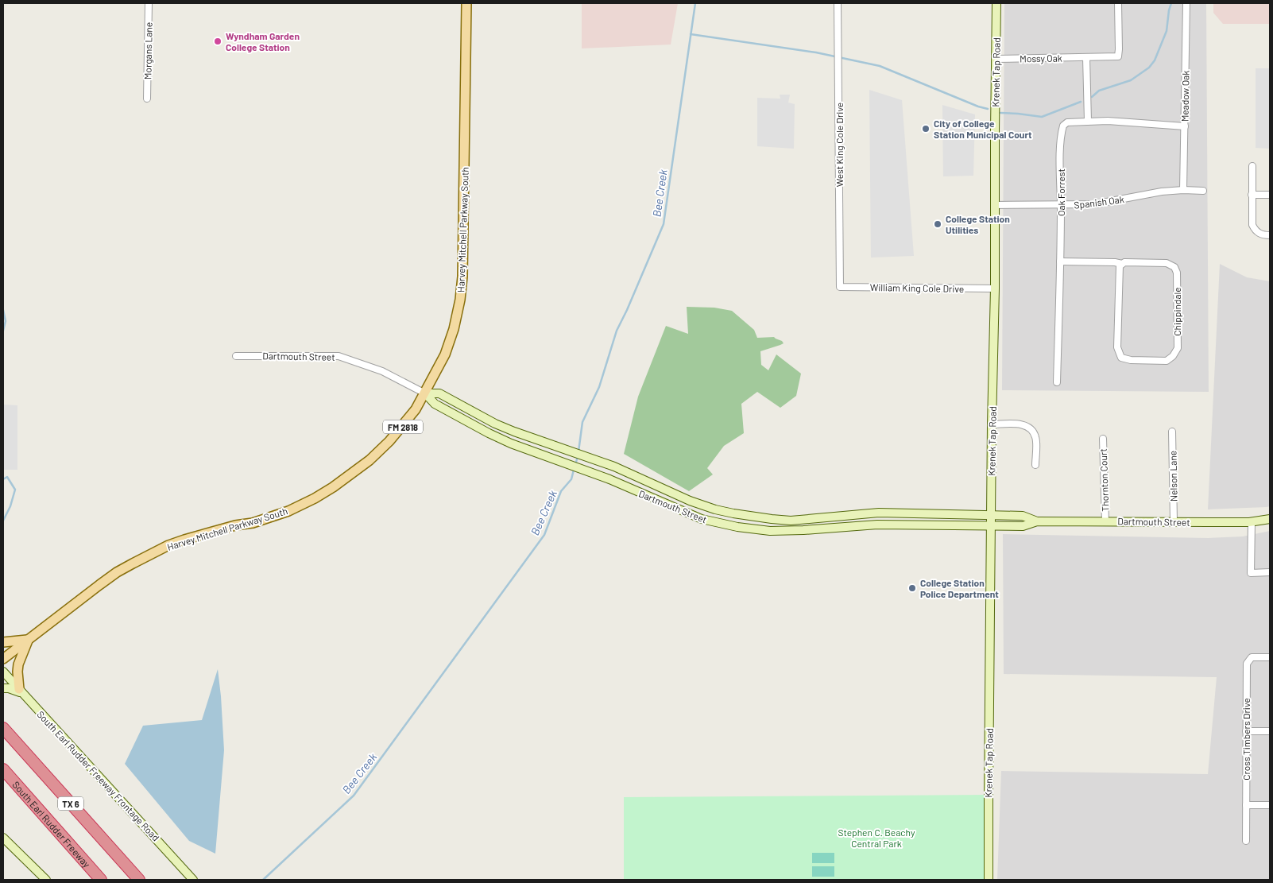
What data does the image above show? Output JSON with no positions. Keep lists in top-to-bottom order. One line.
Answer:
{"streets":{"highway":["TX 6","South Earl Rudder Freeway"],"main road":["Harvey Mitchell Parkway South","FM 2818"],"street":["Morgans Lane","Mossy Oak","Krenek Tap Road","Meadow Oak","West King Cole Drive","Oak Forrest","Spanish Oak","William King Cole Drive","Chippindale","Dartmouth Street","Nelson Lane","Thornton Court","Cross Timbers Drive","South Earl Rudder Freeway Frontage Road"]},"crossings":[["Mossy Oak","Krenek Tap Road"],["Krenek Tap Road","Spanish Oak"],["Krenek Tap Road","William King Cole Drive"],["Krenek Tap Road","Dartmouth Street"],["Meadow Oak","Oak Forrest"],["Meadow Oak","Spanish Oak"],["West King Cole Drive","William King Cole Drive"],["Oak Forrest","Spanish Oak"],["Oak Forrest","Chippindale"],["Harvey Mitchell Parkway South","Dartmouth Street"],["Dartmouth Street","Nelson Lane"],["Dartmouth Street","Thornton Court"]],"water":["Bee Creek"],"parks":["Stephen C. Beachy Central Park"],"places":["Wyndham Garden College Station","City of College Station Municipal Court","College Station Utilities","College Station Police Department"]}
